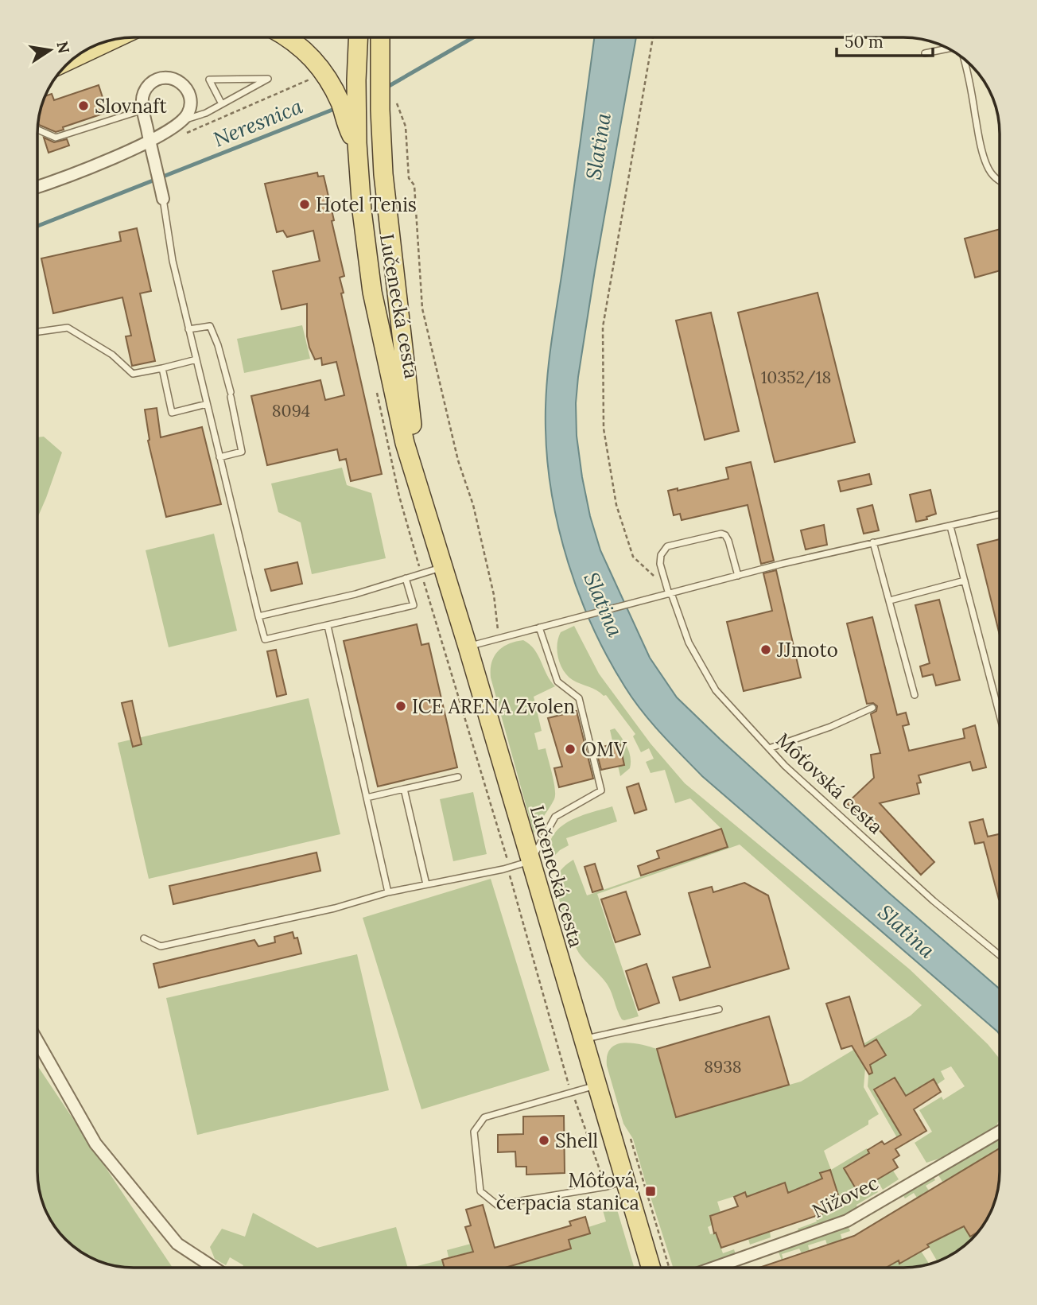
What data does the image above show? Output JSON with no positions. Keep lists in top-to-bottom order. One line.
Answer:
{"streets":{"main road":["Lučenecká cesta"],"street":["Nižovec"],"lane":["Môťovská cesta"]},"water":["Neresnica","Slatina"],"places":{"other":["Slovnaft","Hotel Tenis","JJmoto","ICE ARENA Zvolen","OMV","Shell"],"transit":["Môťová, čerpacia stanica"]},"house_numbers":["10352/18","8094","8938"],"scale_bar":"50 m","north":"right"}
